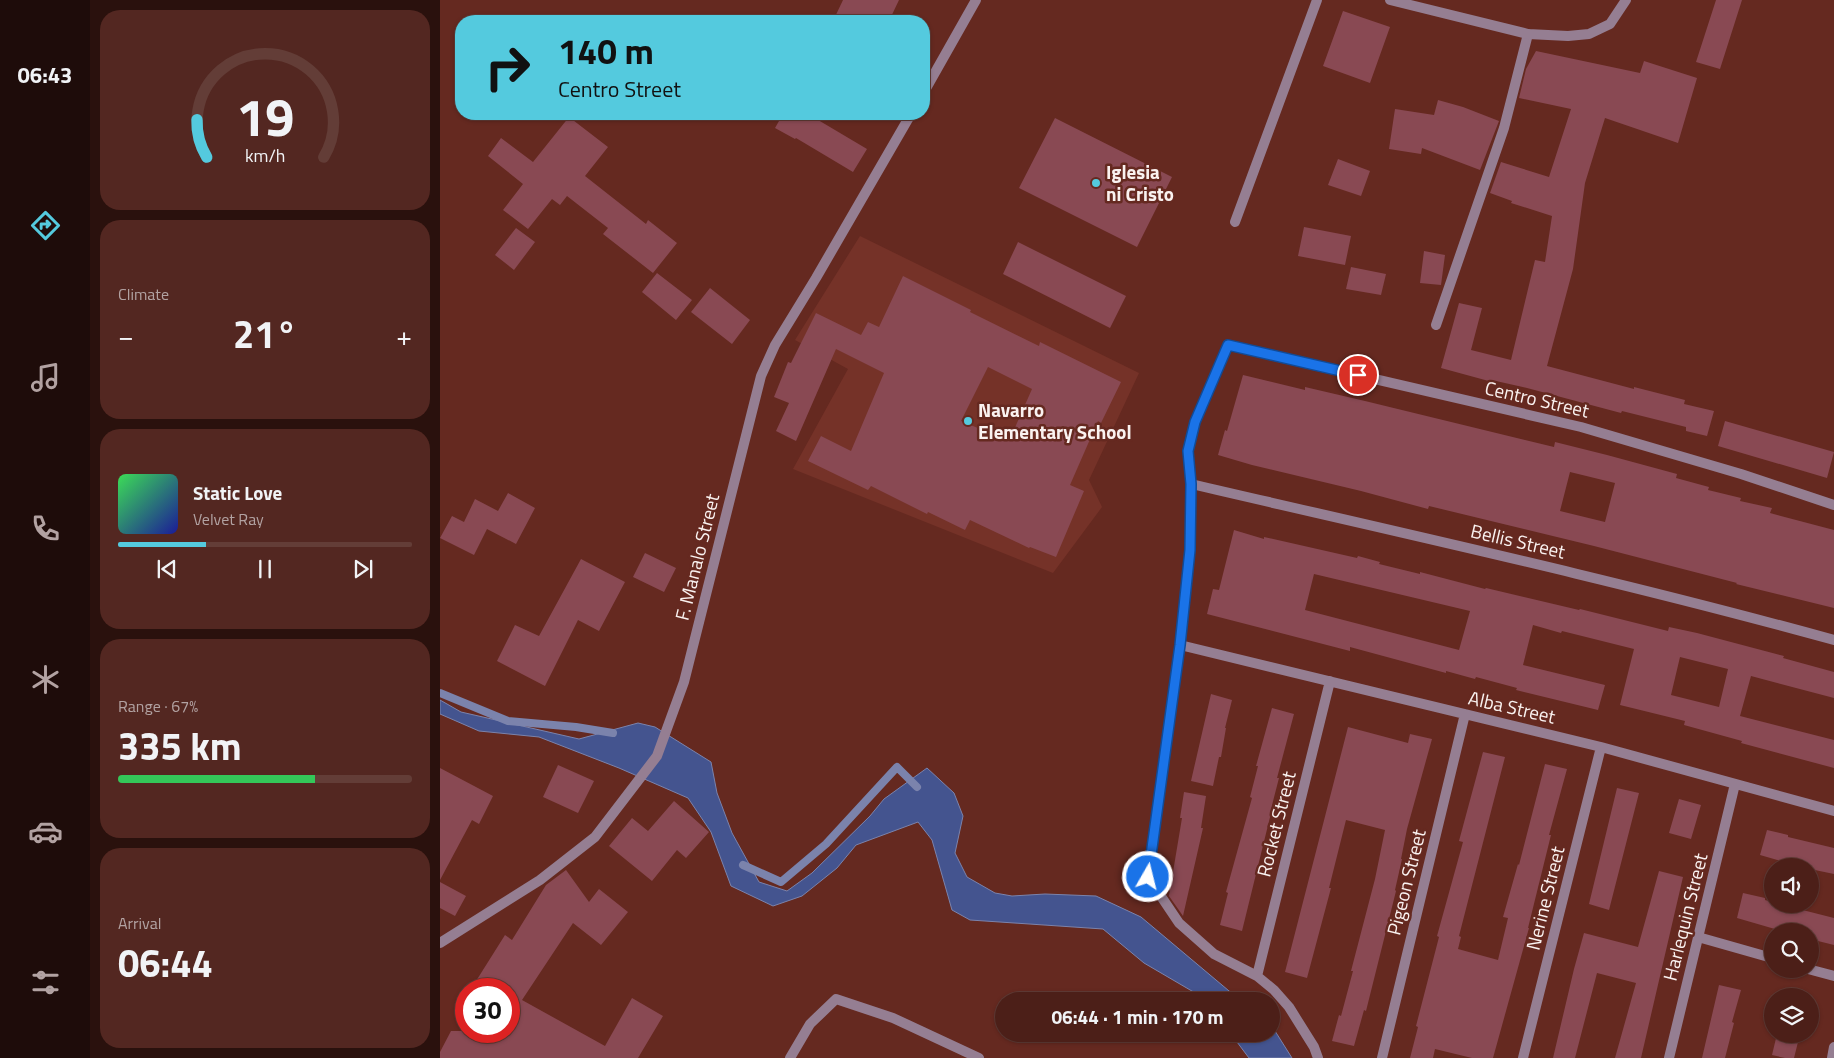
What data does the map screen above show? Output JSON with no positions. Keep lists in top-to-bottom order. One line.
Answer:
{"streets":{"street":["Centro Street","Bellis Street","F. Manalo Street","Alba Street","Rocket Street","Pigeon Street","Nerine Street","Harlequin Street"]},"crossings":[["Centro Street","Bellis Street"],["Alba Street","Rocket Street"],["Alba Street","Pigeon Street"],["Alba Street","Nerine Street"],["Alba Street","Harlequin Street"]],"places":["Iglesia ni Cristo","Navarro Elementary School"],"page":{"tabs":"06:43","turn":["140 m","Centro Street"],"tile":["Climate",["Range · 67%","335 km"],["Arrival","06:44"]],"heat":["−","21°","+"],"song":["Static Love","Velvet Ray"],"limit":"30","trip":"06:44 · 1 min · 170 m","gauge":["19","km/h"]}}
